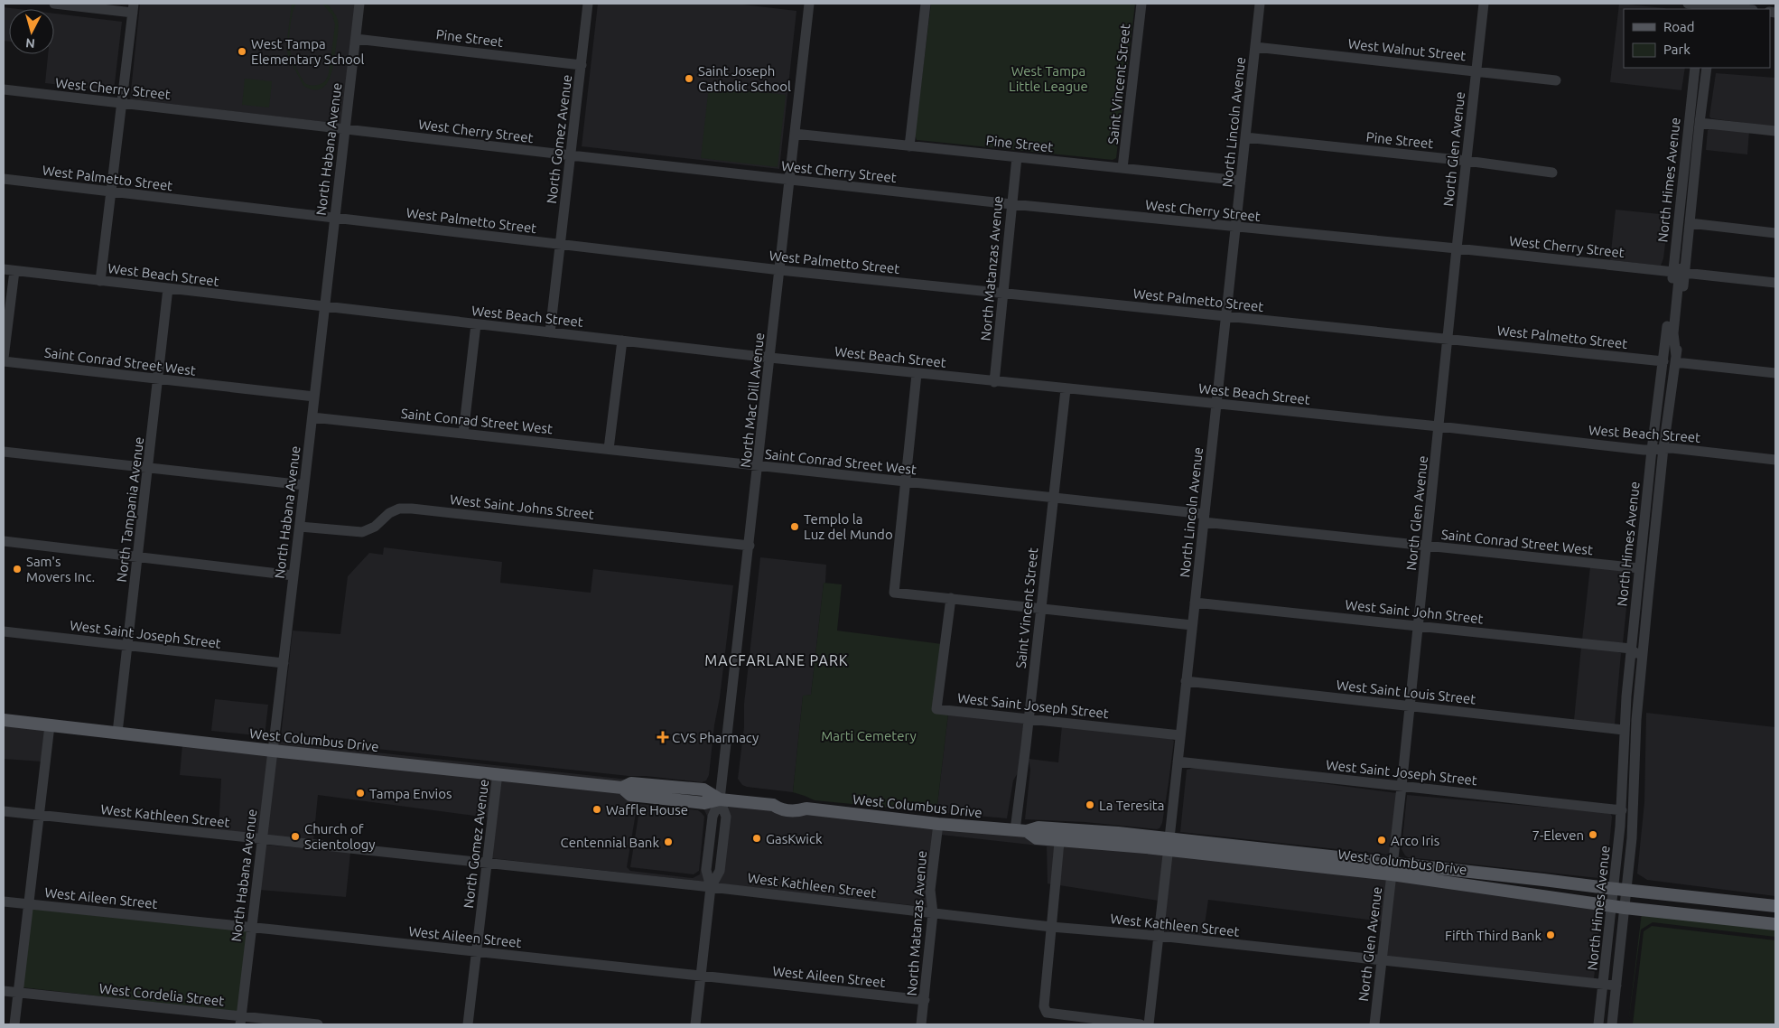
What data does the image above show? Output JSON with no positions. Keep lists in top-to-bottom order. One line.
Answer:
{"streets":{"main road":["West Columbus Drive"],"street":["Pine Street","West Walnut Street","Saint Vincent Street","West Cherry Street","North Lincoln Avenue","North Gomez Avenue","North Habana Avenue","North Glen Avenue","West Palmetto Street","North Himes Avenue","North Matanzas Avenue","West Beach Street","Saint Conrad Street West","North Mac Dill Avenue","West Saint Johns Street","North Tampania Avenue","West Saint John Street","West Saint Joseph Street","West Saint Louis Street","West Kathleen Street","West Aileen Street","West Cordelia Street"]},"crossings":[["Pine Street","Saint Vincent Street"],["Pine Street","North Lincoln Avenue"],["Pine Street","North Gomez Avenue"],["Pine Street","North Habana Avenue"],["Pine Street","North Glen Avenue"],["Pine Street","North Matanzas Avenue"],["Pine Street","North Mac Dill Avenue"],["West Walnut Street","North Lincoln Avenue"],["West Walnut Street","North Glen Avenue"],["Saint Vincent Street","West Beach Street"],["Saint Vincent Street","Saint Conrad Street West"],["Saint Vincent Street","West Saint Joseph Street"],["Saint Vincent Street","West Columbus Drive"],["West Cherry Street","North Lincoln Avenue"],["West Cherry Street","North Gomez Avenue"],["West Cherry Street","North Habana Avenue"],["West Cherry Street","North Glen Avenue"],["West Cherry Street","North Himes Avenue"],["West Cherry Street","North Matanzas Avenue"],["West Cherry Street","North Mac Dill Avenue"],["North Lincoln Avenue","West Palmetto Street"],["North Lincoln Avenue","West Beach Street"],["North Lincoln Avenue","Saint Conrad Street West"],["North Lincoln Avenue","West Saint John Street"],["North Lincoln Avenue","West Saint Joseph Street"],["North Lincoln Avenue","West Saint Louis Street"],["North Lincoln Avenue","West Columbus Drive"],["North Lincoln Avenue","West Kathleen Street"],["North Gomez Avenue","West Palmetto Street"],["North Gomez Avenue","West Beach Street"],["North Gomez Avenue","West Columbus Drive"],["North Gomez Avenue","West Kathleen Street"],["North Gomez Avenue","West Aileen Street"],["North Habana Avenue","West Palmetto Street"],["North Habana Avenue","West Beach Street"],["North Habana Avenue","Saint Conrad Street West"],["North Habana Avenue","West Saint Johns Street"],["North Habana Avenue","West Saint Joseph Street"],["North Habana Avenue","West Columbus Drive"],["North Habana Avenue","West Kathleen Street"],["North Habana Avenue","West Aileen Street"],["North Habana Avenue","West Cordelia Street"],["North Glen Avenue","West Palmetto Street"],["North Glen Avenue","West Beach Street"],["North Glen Avenue","Saint Conrad Street West"],["North Glen Avenue","West Saint John Street"],["North Glen Avenue","West Saint Joseph Street"],["North Glen Avenue","West Saint Louis Street"],["North Glen Avenue","West Columbus Drive"],["North Glen Avenue","West Kathleen Street"],["West Palmetto Street","North Himes Avenue"],["West Palmetto Street","North Matanzas Avenue"],["West Palmetto Street","North Mac Dill Avenue"],["North Himes Avenue","West Beach Street"],["North Himes Avenue","Saint Conrad Street West"],["North Himes Avenue","West Saint John Street"],["North Himes Avenue","West Saint Joseph Street"],["North Himes Avenue","West Saint Louis Street"],["North Himes Avenue","West Columbus Drive"],["North Himes Avenue","West Kathleen Street"],["North Matanzas Avenue","West Beach Street"],["North Matanzas Avenue","West Columbus Drive"],["North Matanzas Avenue","West Kathleen Street"],["North Matanzas Avenue","West Aileen Street"],["West Beach Street","North Mac Dill Avenue"],["West Beach Street","North Tampania Avenue"],["Saint Conrad Street West","North Mac Dill Avenue"],["Saint Conrad Street West","North Tampania Avenue"],["North Mac Dill Avenue","West Saint Johns Street"],["North Mac Dill Avenue","West Columbus Drive"],["North Mac Dill Avenue","West Kathleen Street"],["North Mac Dill Avenue","West Aileen Street"],["North Tampania Avenue","West Saint Joseph Street"],["North Tampania Avenue","West Columbus Drive"]],"districts":["MACFARLANE PARK"],"parks":["West Tampa Little League","Marti Cemetery"],"places":{"other":["West Tampa Elementary School","Saint Joseph Catholic School","Templo la Luz del Mundo","Sam's Movers Inc.","Tampa Envios","La Teresita","Waffle House","7-Eleven","Church of Scientology","GasKwick","Arco Iris","Centennial Bank","Fifth Third Bank"],"health":["CVS Pharmacy"]},"legend":["Road","Park"],"north":"bottom"}
